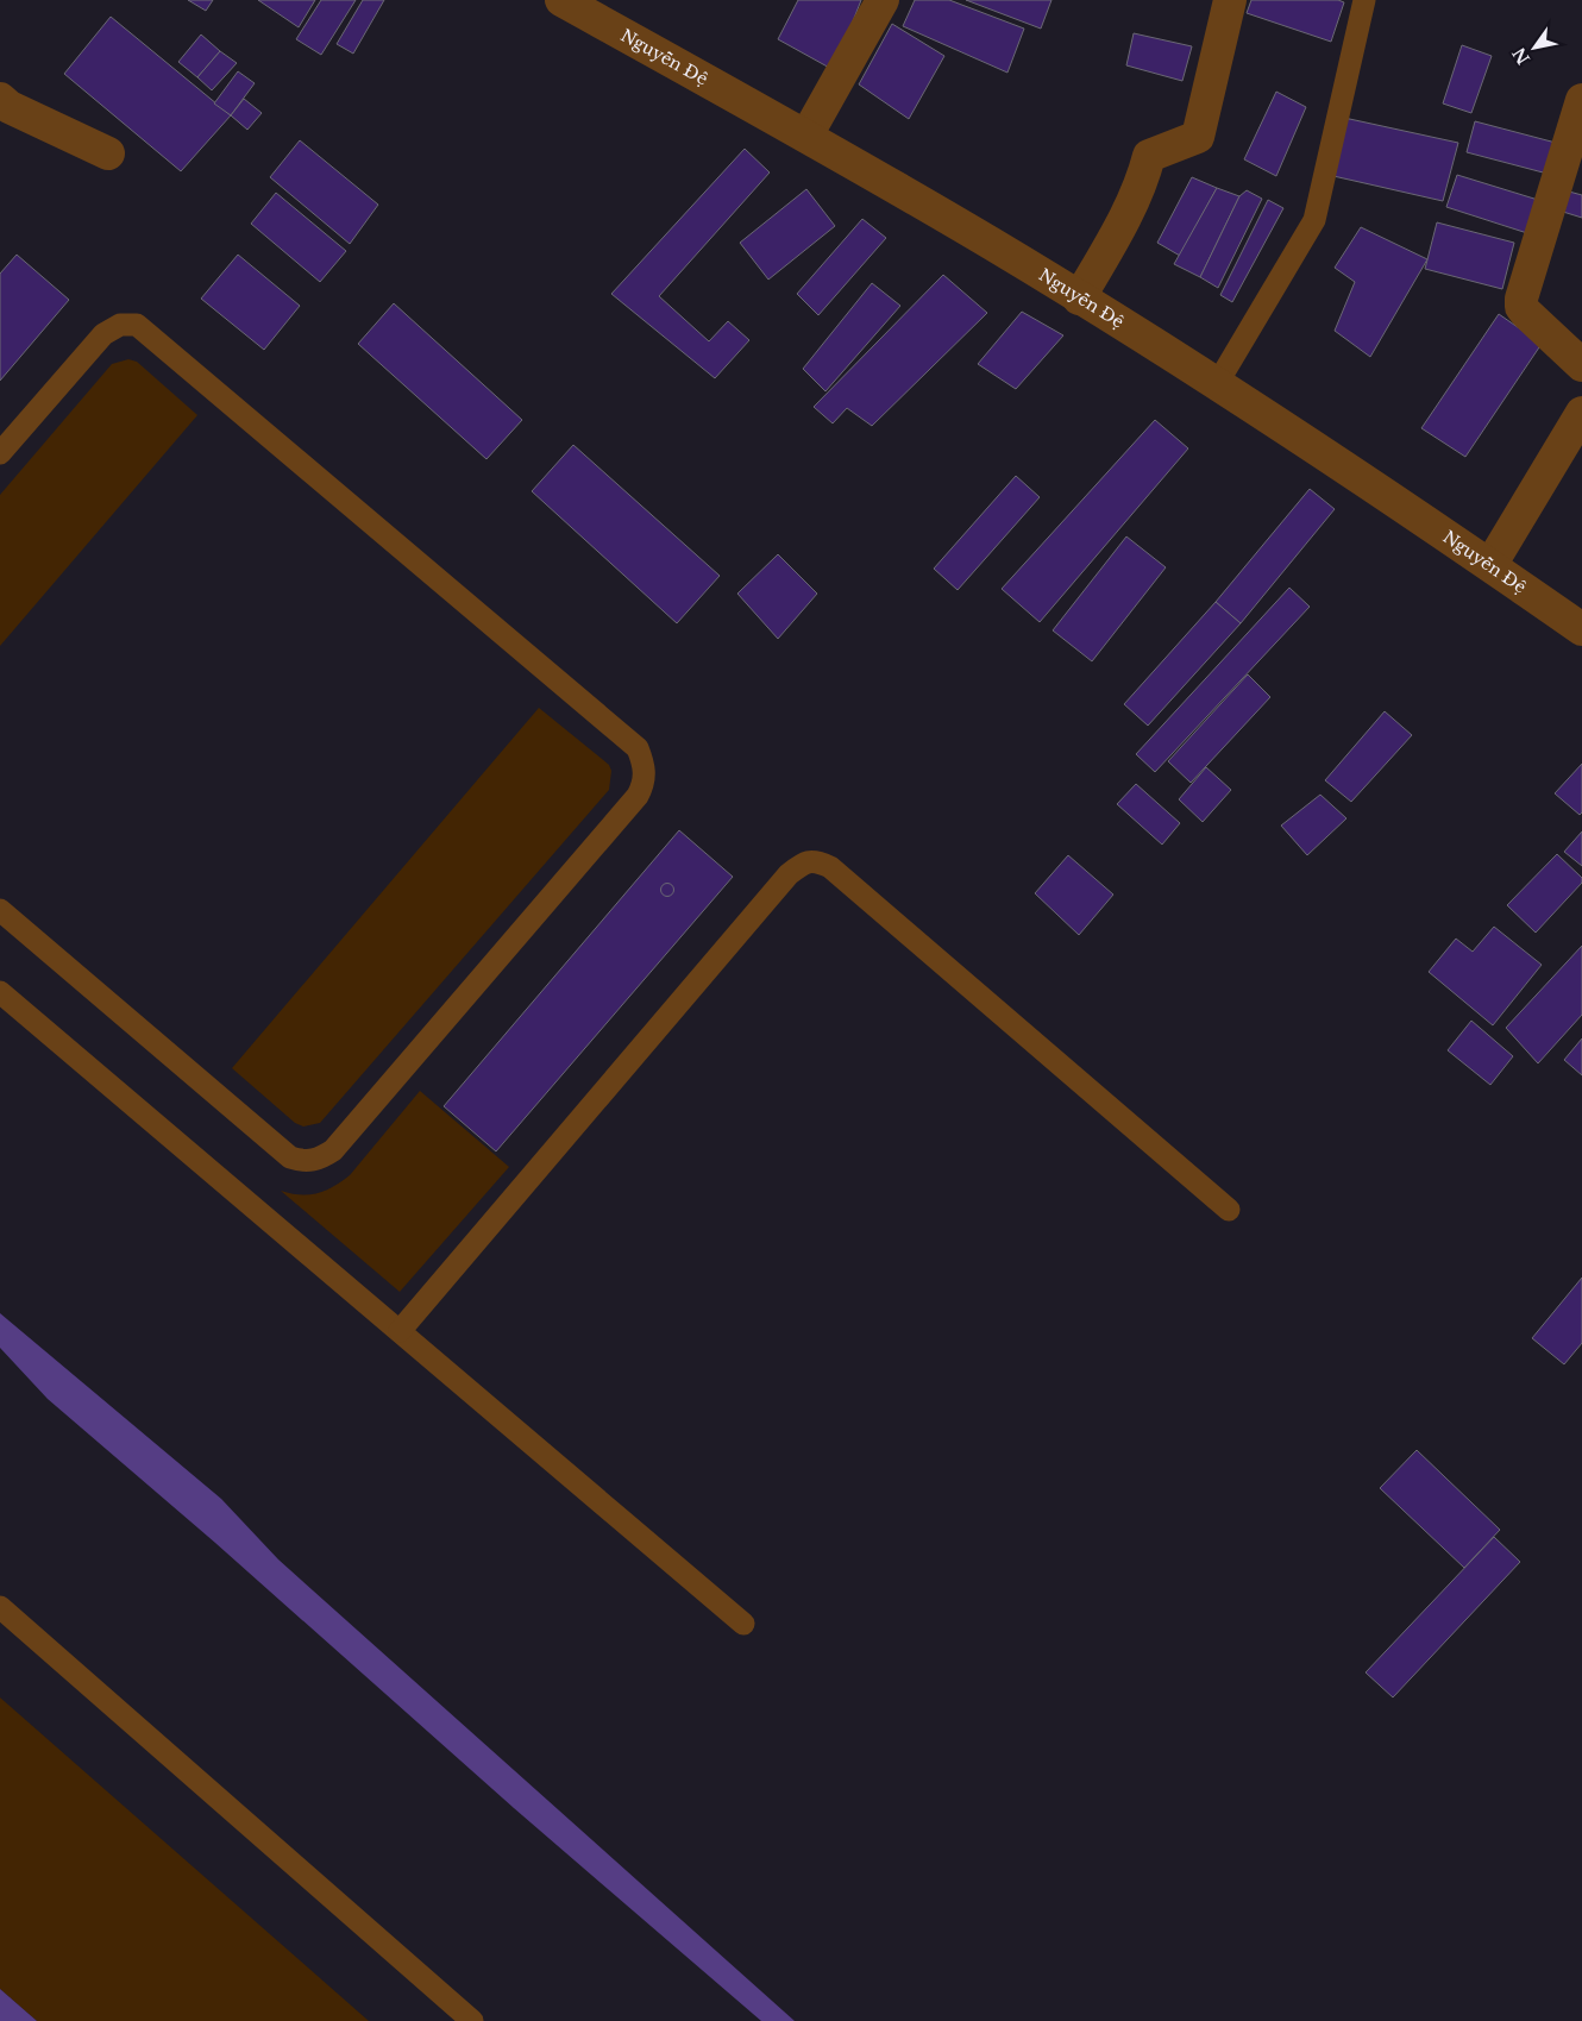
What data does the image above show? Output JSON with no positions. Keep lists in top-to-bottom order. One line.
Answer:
{"streets":{"street":["Nguyễn Đệ"]},"north":"bottom left"}
